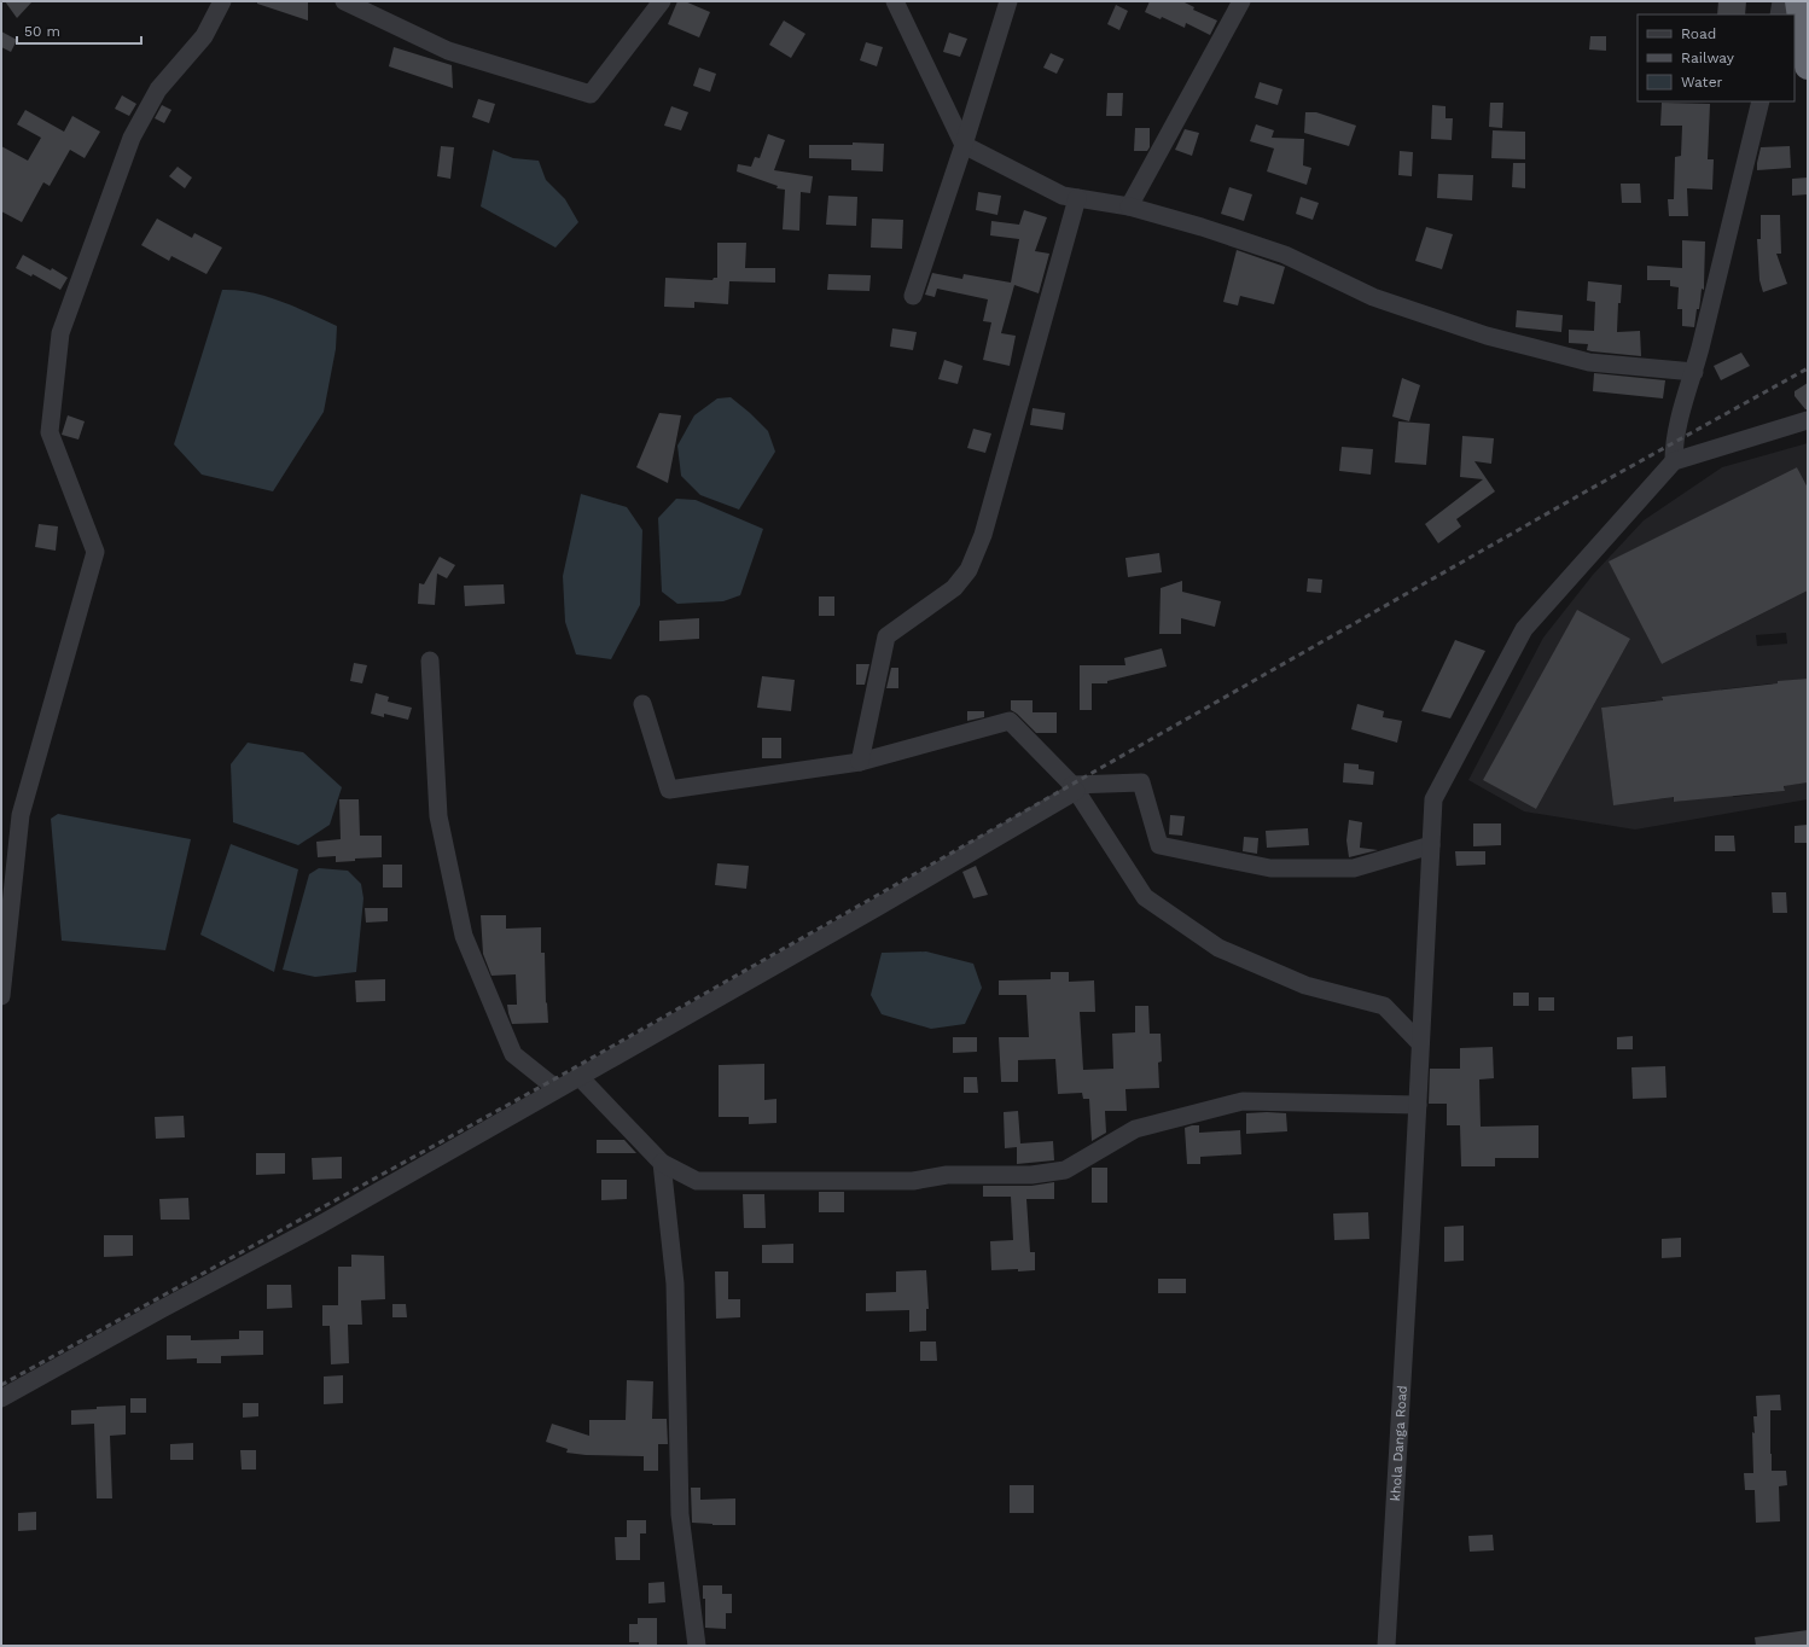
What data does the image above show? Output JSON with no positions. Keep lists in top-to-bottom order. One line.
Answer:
{"streets":{"street":["khola Danga Road"]},"legend":["Road","Railway","Water"],"scale_bar":"50 m"}
